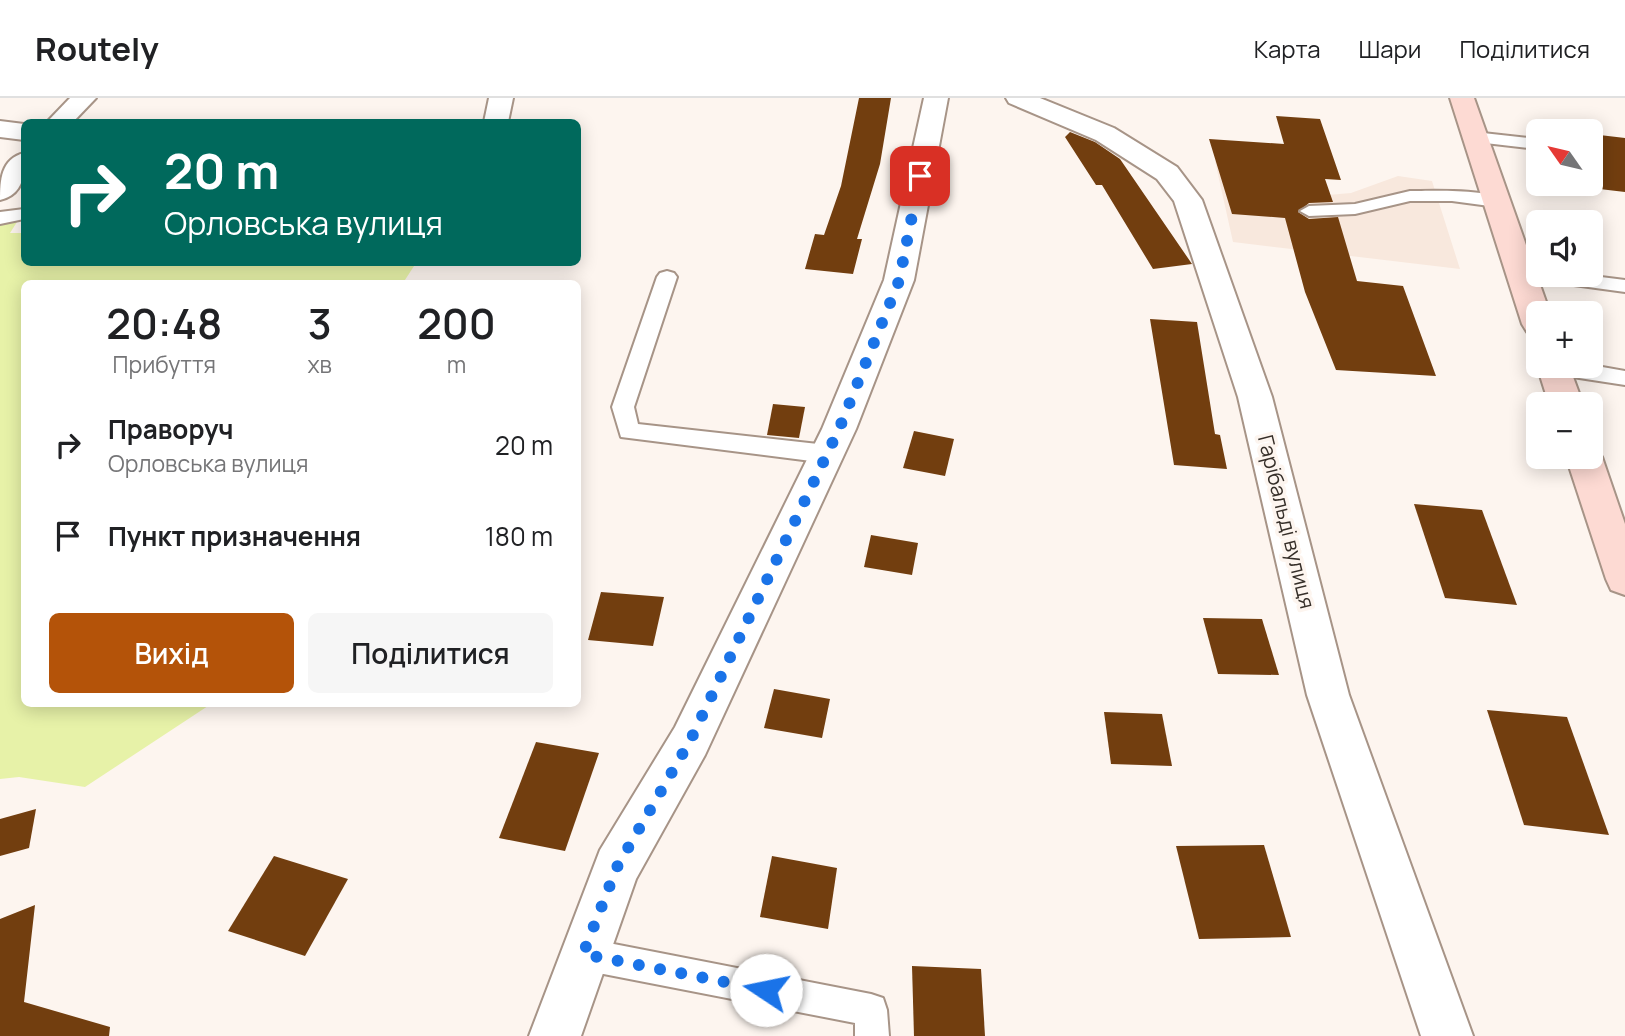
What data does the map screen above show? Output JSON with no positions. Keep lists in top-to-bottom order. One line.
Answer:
{"streets":{"street":["Гарібальді вулиця"]},"north":"top left","page":{"header":"Routely","nav":["Карта","Шари","Поділитися"],"map_buttons":["+","−"],"turn":["20 m","Орловська вулиця"],"eta":["20:48","Прибуття","3","хв","200","m"],"list":[{"name":"Праворуч","note":"Орловська вулиця","value":"20 m"},{"name":"Пункт призначення","value":"180 m"}],"buttons":["Вихід","Поділитися"]}}
